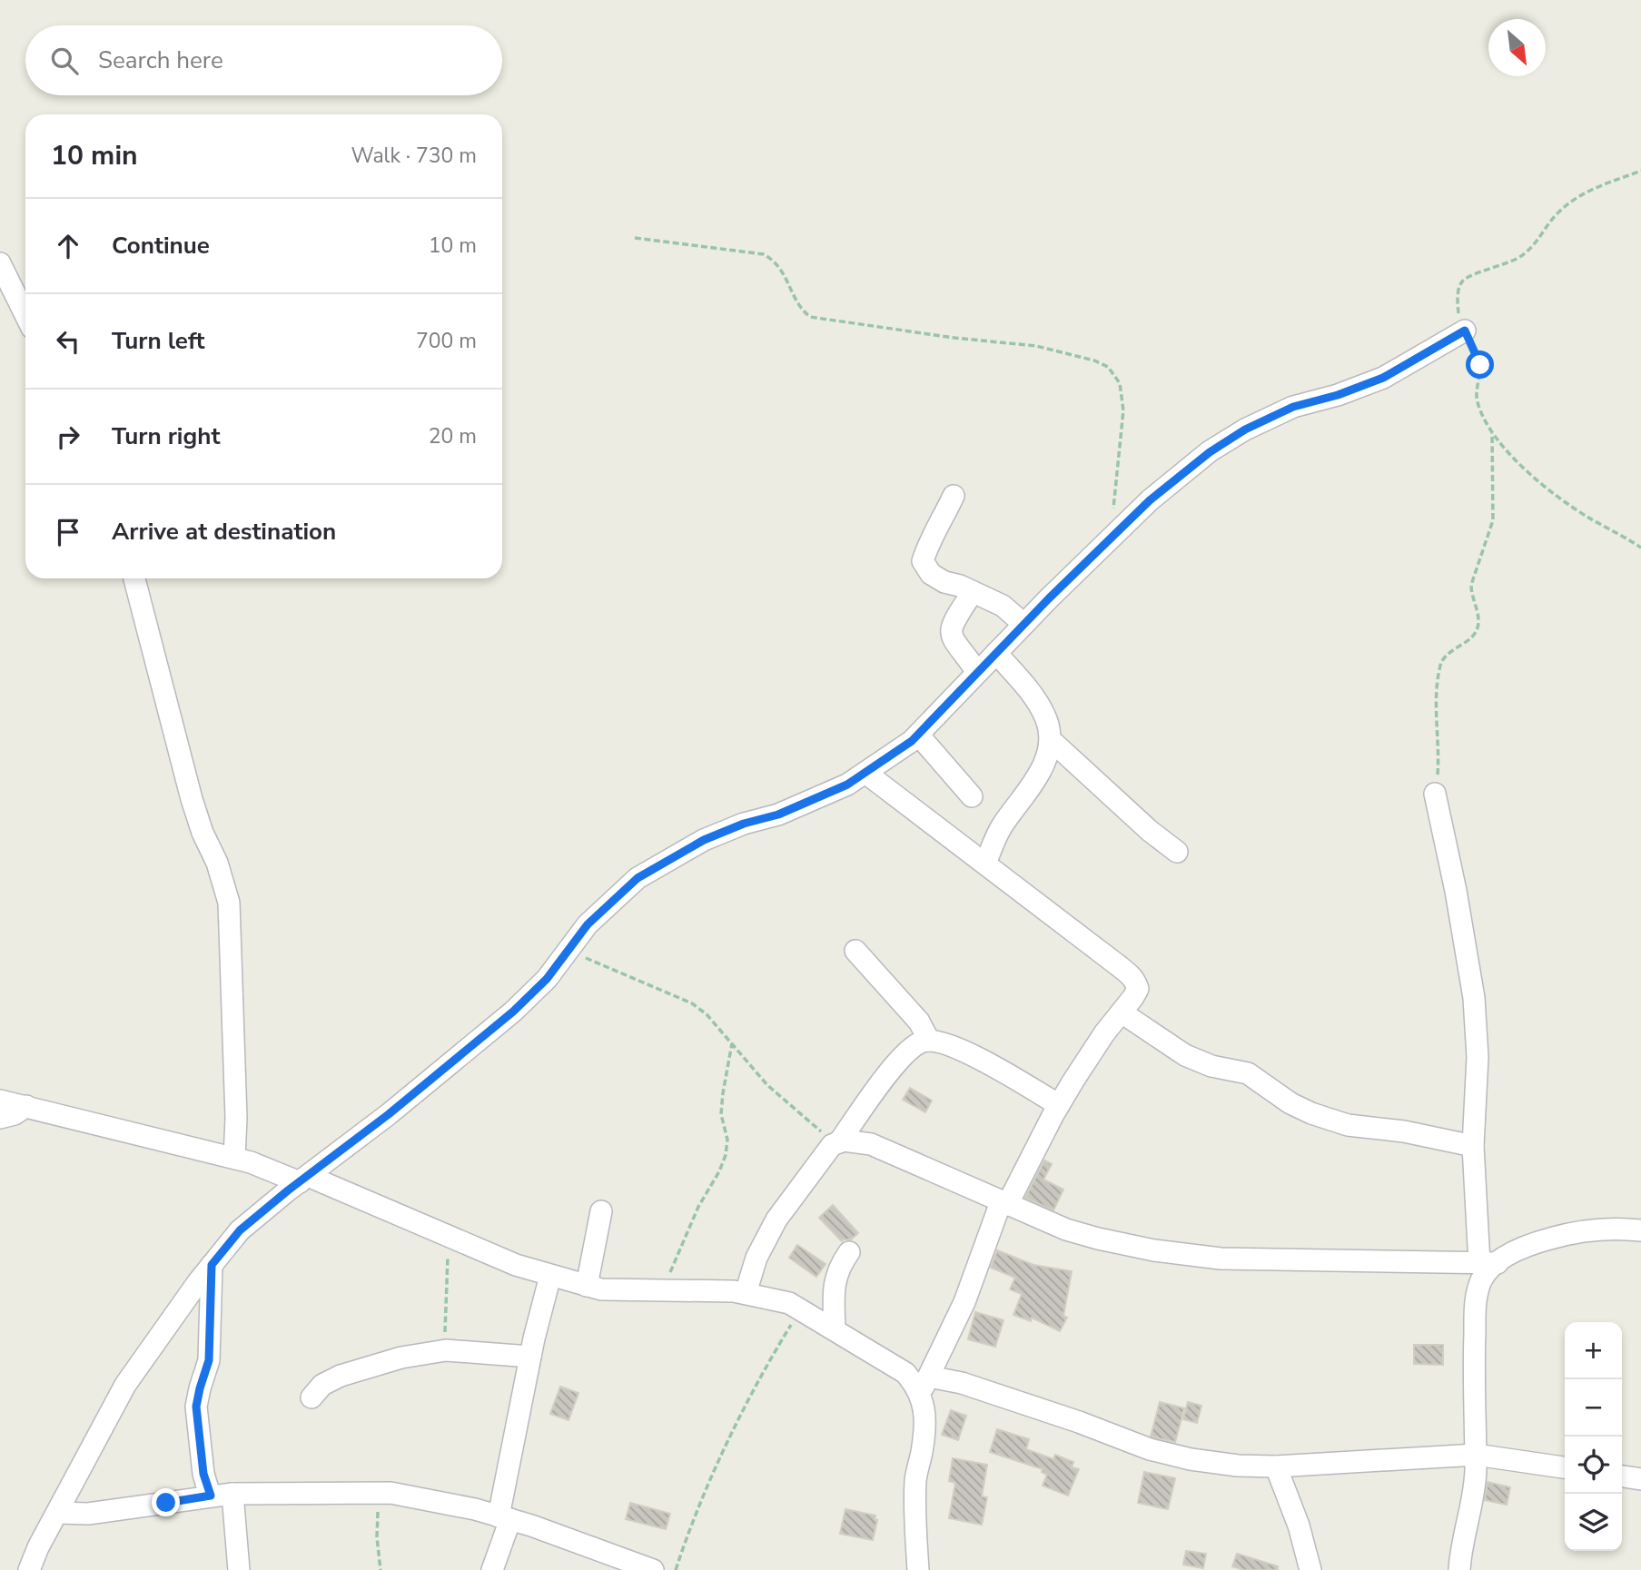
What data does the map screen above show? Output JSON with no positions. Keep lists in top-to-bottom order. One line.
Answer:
{"north":"bottom right","page":{"search":"Search here","heading":["10 min","Walk · 730 m"],"list":[["Continue","10 m"],["Turn left","700 m"],["Turn right","20 m"],"Arrive at destination"],"map_buttons":["+","−"]}}
